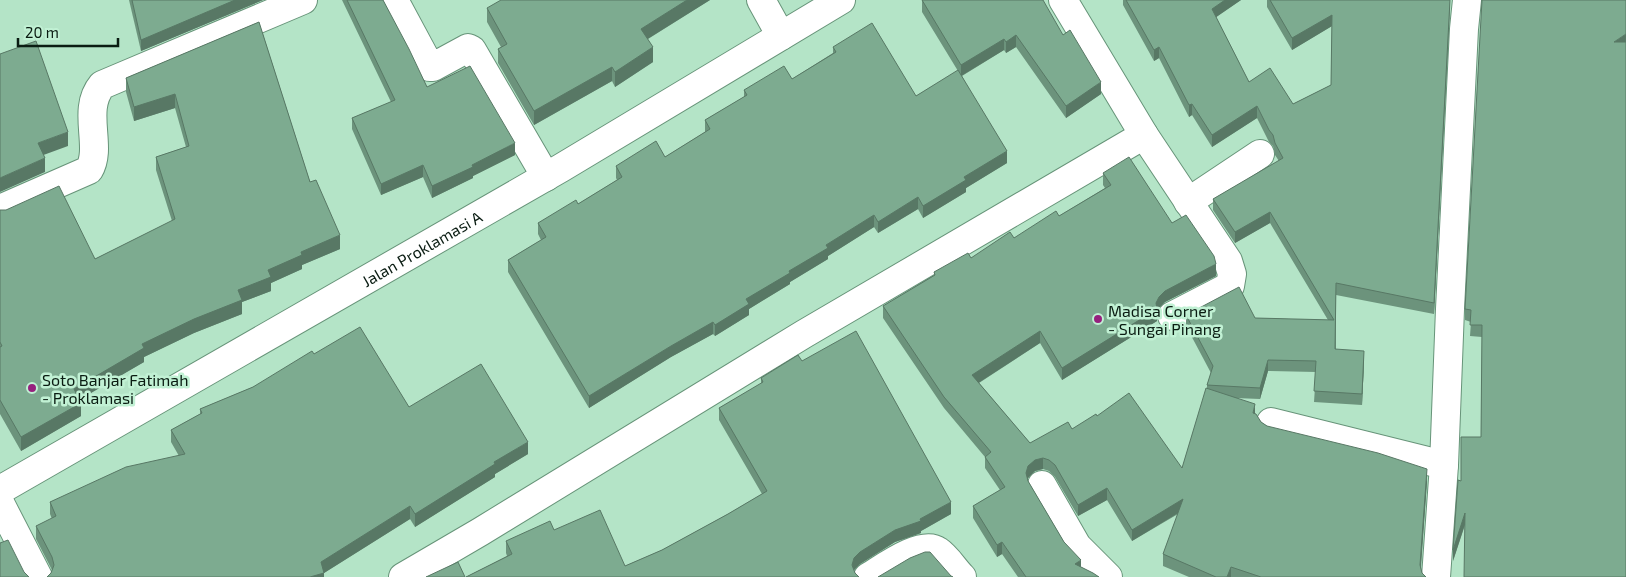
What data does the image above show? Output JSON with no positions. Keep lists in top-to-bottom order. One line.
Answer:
{"streets":{"street":["Jalan Proklamasi A"]},"places":["Madisa Corner - Sungai Pinang","Soto Banjar Fatimah - Proklamasi"],"scale_bar":"20 m"}
